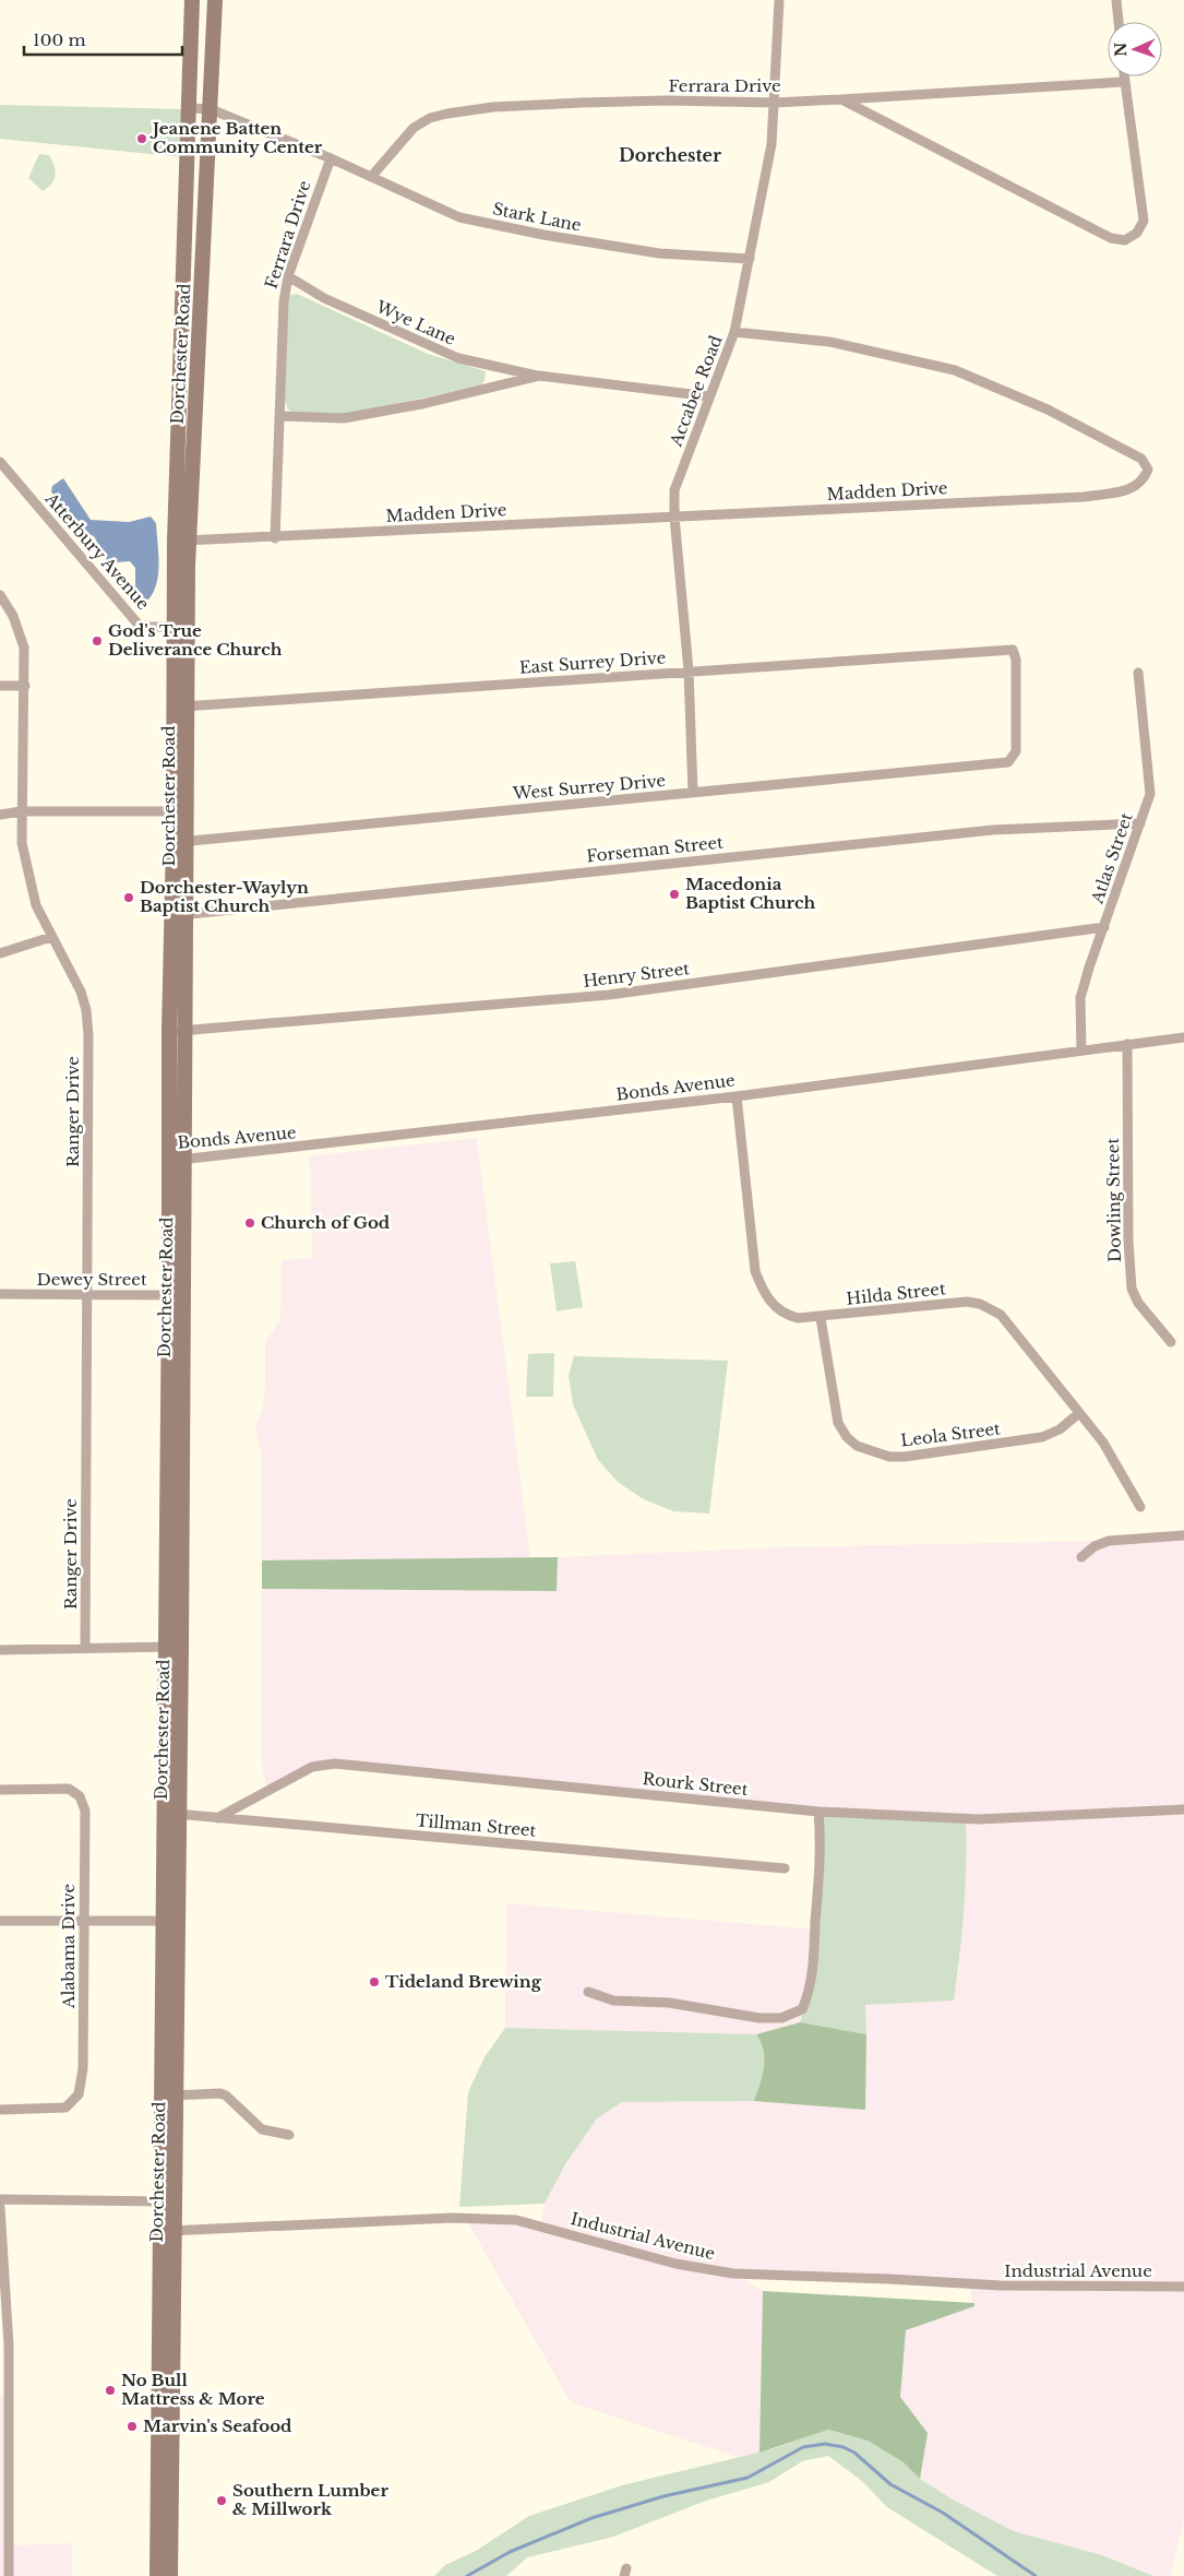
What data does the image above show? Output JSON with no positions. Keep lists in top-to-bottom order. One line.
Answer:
{"streets":{"main road":["Dorchester Road"],"street":["Ferrara Drive","Stark Lane","Wye Lane","Accabee Road","Madden Drive","Atterbury Avenue","East Surrey Drive","West Surrey Drive","Forseman Street","Atlas Street","Henry Street","Bonds Avenue","Ranger Drive","Dowling Street","Dewey Street","Hilda Street","Leola Street","Rourk Street","Tillman Street","Alabama Drive","Industrial Avenue"]},"crossings":[["Ferrara Drive","Stark Lane"],["Ferrara Drive","Wye Lane"],["Ferrara Drive","Accabee Road"],["Ferrara Drive","Madden Drive"],["Stark Lane","Accabee Road"],["Wye Lane","Accabee Road"],["Dorchester Road","Madden Drive"],["Dorchester Road","Atterbury Avenue"],["Dorchester Road","East Surrey Drive"],["Dorchester Road","West Surrey Drive"],["Dorchester Road","Forseman Street"],["Dorchester Road","Henry Street"],["Dorchester Road","Bonds Avenue"],["Dorchester Road","Dewey Street"],["Dorchester Road","Tillman Street"],["Dorchester Road","Industrial Avenue"],["Accabee Road","Madden Drive"],["Accabee Road","East Surrey Drive"],["Accabee Road","West Surrey Drive"],["East Surrey Drive","West Surrey Drive"],["Forseman Street","Atlas Street"],["Atlas Street","Henry Street"],["Atlas Street","Bonds Avenue"],["Bonds Avenue","Dowling Street"],["Bonds Avenue","Hilda Street"],["Ranger Drive","Dewey Street"],["Hilda Street","Leola Street"],["Rourk Street","Tillman Street"]],"districts":["Dorchester"],"places":["Jeanene Batten Community Center","God's True Deliverance Church","Macedonia Baptist Church","Dorchester-Waylyn Baptist Church","Church of God","Tideland Brewing","No Bull Mattress & More","Marvin's Seafood","Southern Lumber & Millwork"],"scale_bar":"100 m","north":"left"}
